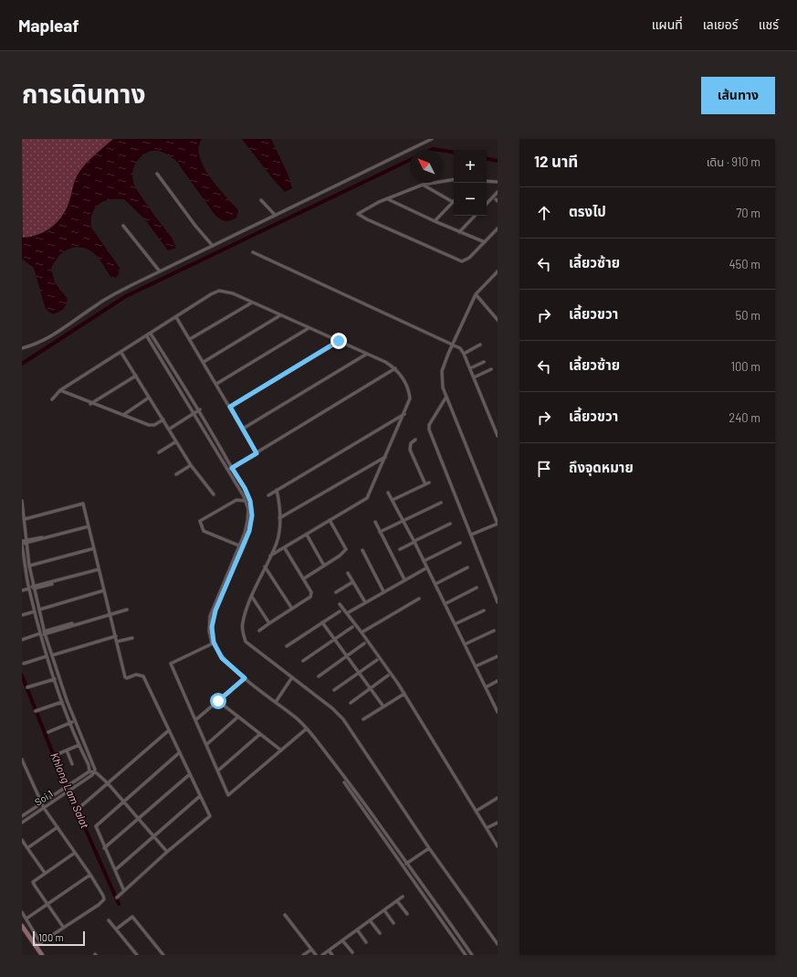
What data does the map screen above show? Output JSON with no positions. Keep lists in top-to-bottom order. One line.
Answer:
{"streets":{"street":["Soi 1"]},"water":["Khlong Lam Salat"],"scale_bar":"100 m","north":"top left","page":{"header":"Mapleaf","nav":["แผนที่","เลเยอร์","แชร์"],"title":"การเดินทาง","buttons":"เส้นทาง","heading":["12 นาที","เดิน · 910 m"],"map_buttons":["+","−"],"list":[["ตรงไป","70 m"],["เลี้ยวซ้าย","450 m"],["เลี้ยวขวา","50 m"],["เลี้ยวซ้าย","100 m"],["เลี้ยวขวา","240 m"],"ถึงจุดหมาย"],"scale":"100 m"}}
